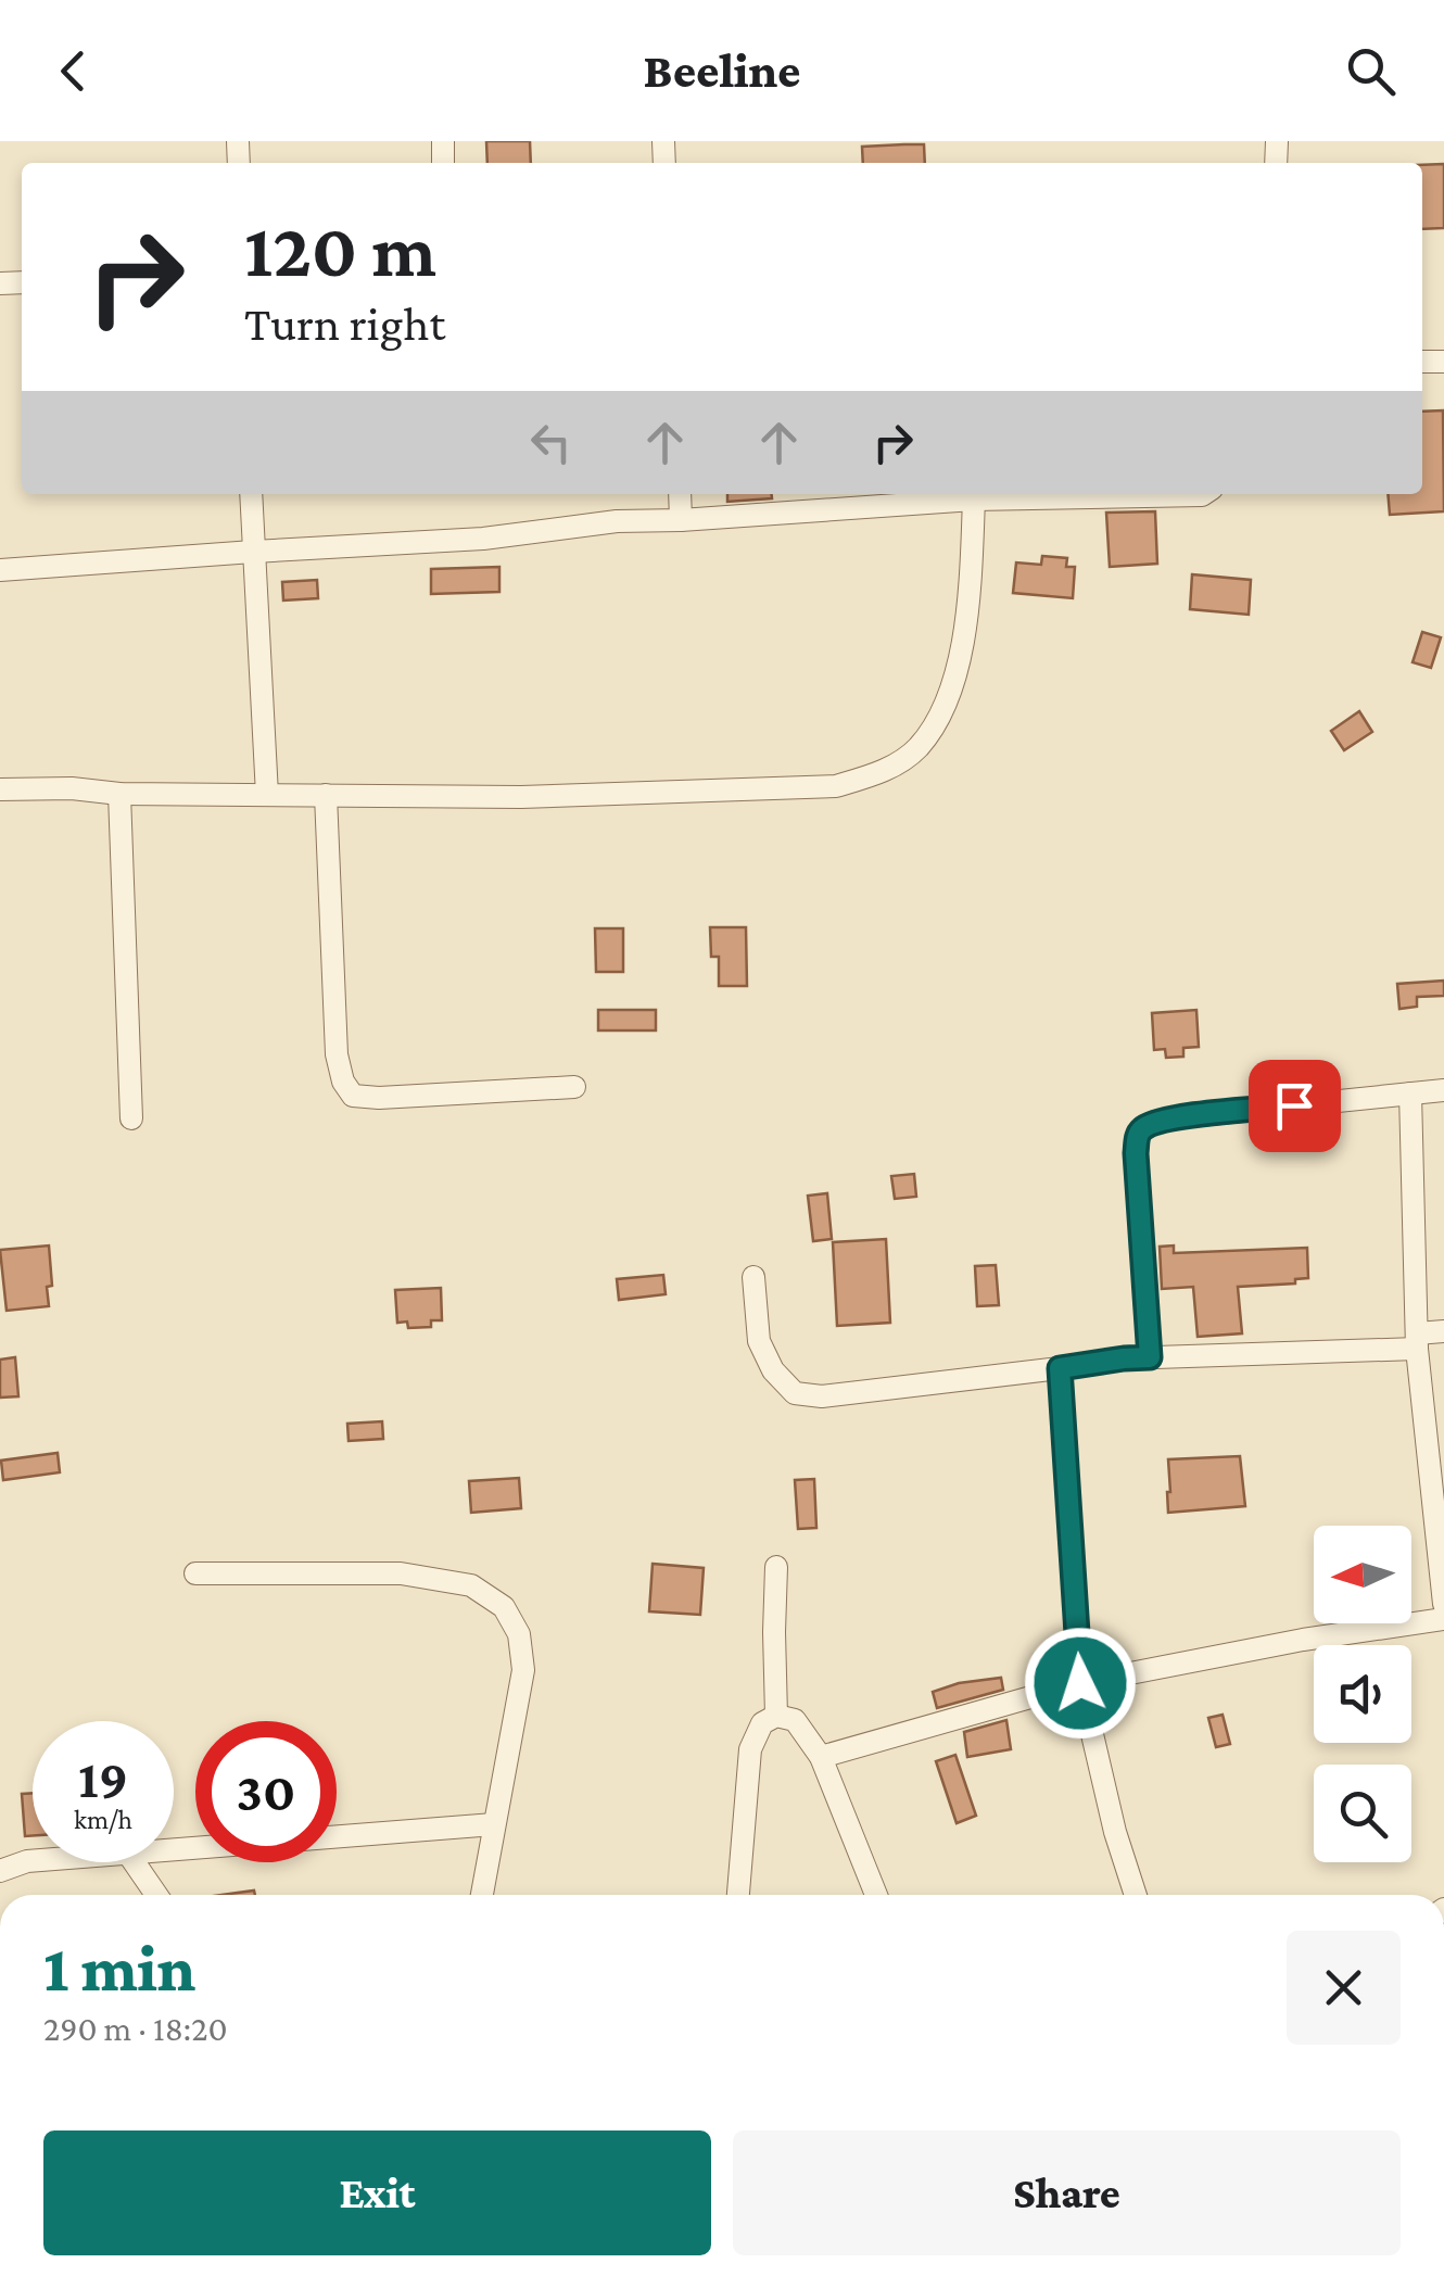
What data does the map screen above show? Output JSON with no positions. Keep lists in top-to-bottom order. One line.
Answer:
{"north":"left","page":{"header":"Beeline","turn":["120 m","Turn right"],"speed":"19 km/h","limit":"30","heading":["1 min","290 m · 18:20"],"buttons":["Exit","Share"]}}
